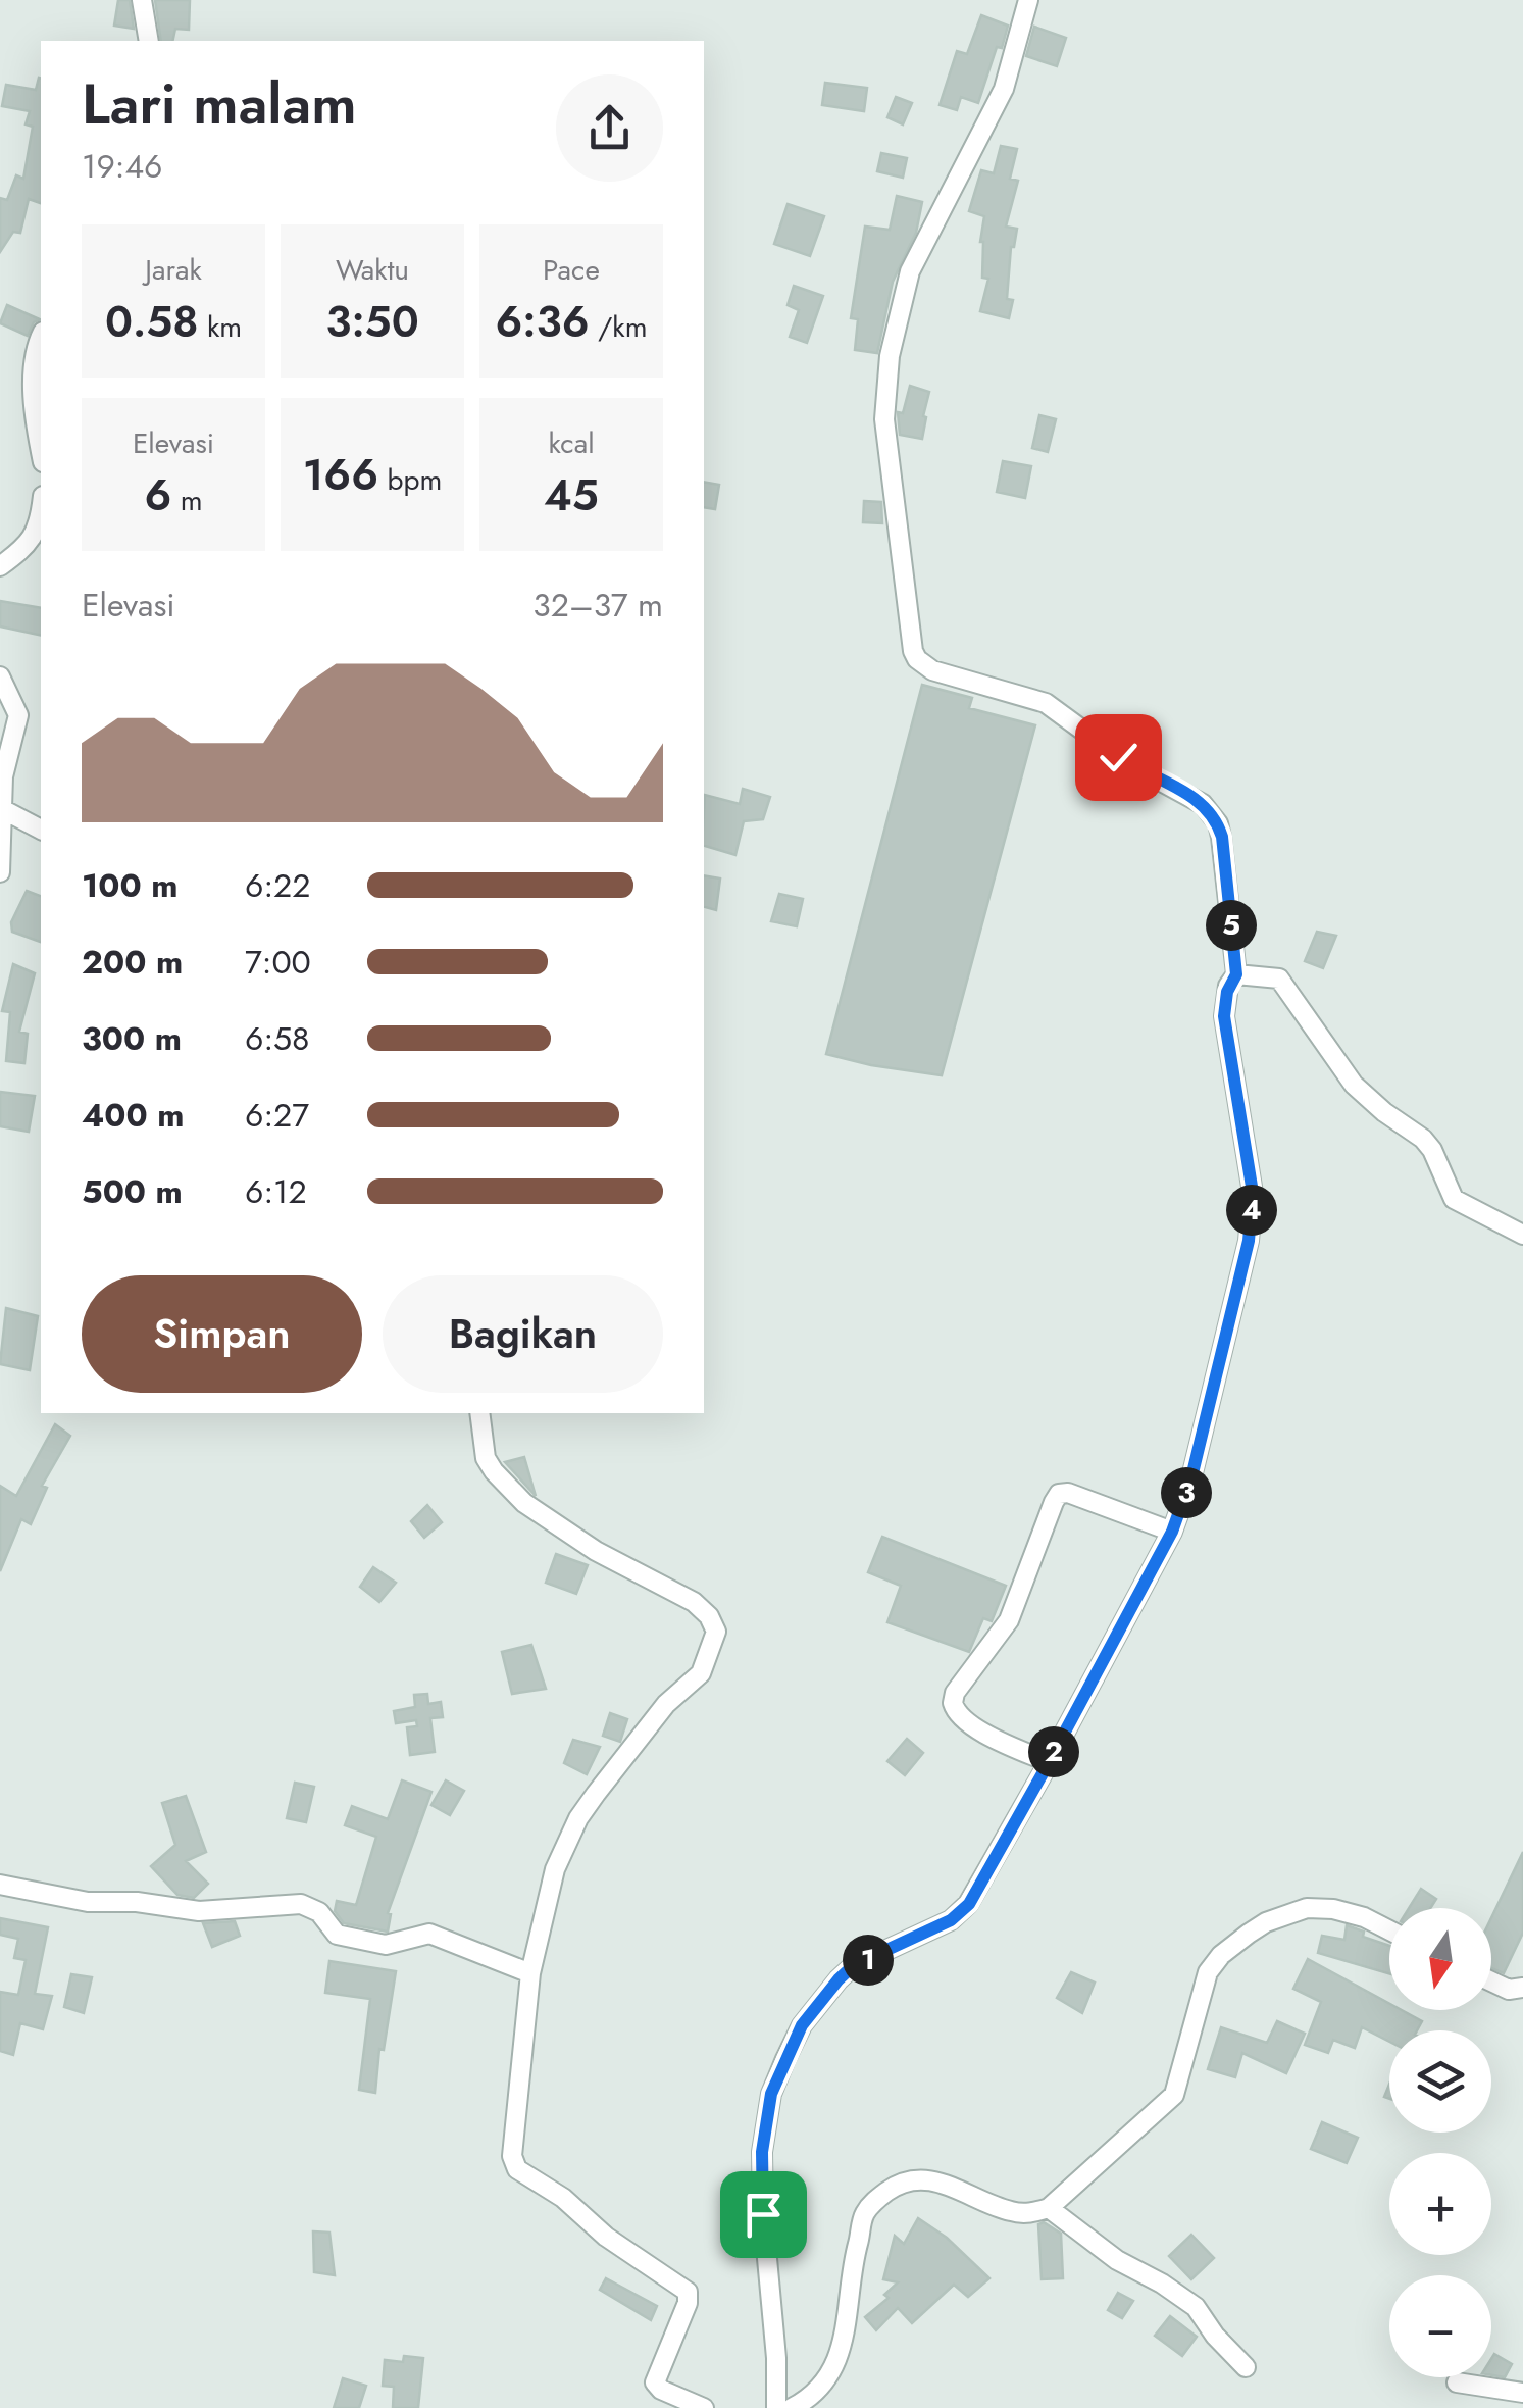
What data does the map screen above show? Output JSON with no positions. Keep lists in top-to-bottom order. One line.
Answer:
{"north":"bottom","page":{"heading":["Lari malam","19:46"],"stats":[["Jarak","0.58 km"],["Waktu","3:50"],["Pace","6:36 /km"],["Elevasi","6 m"],["166 bpm"],["kcal","45"]],"chart":["Elevasi","32–37 m"],"list":[{"name":"100 m","note":"6:22"},{"name":"200 m","note":"7:00"},{"name":"300 m","note":"6:58"},{"name":"400 m","note":"6:27"},{"name":"500 m","note":"6:12"}],"pins":["5","4","3","2","1"],"buttons":["Simpan","Bagikan"],"map_buttons":["+","−"]}}
